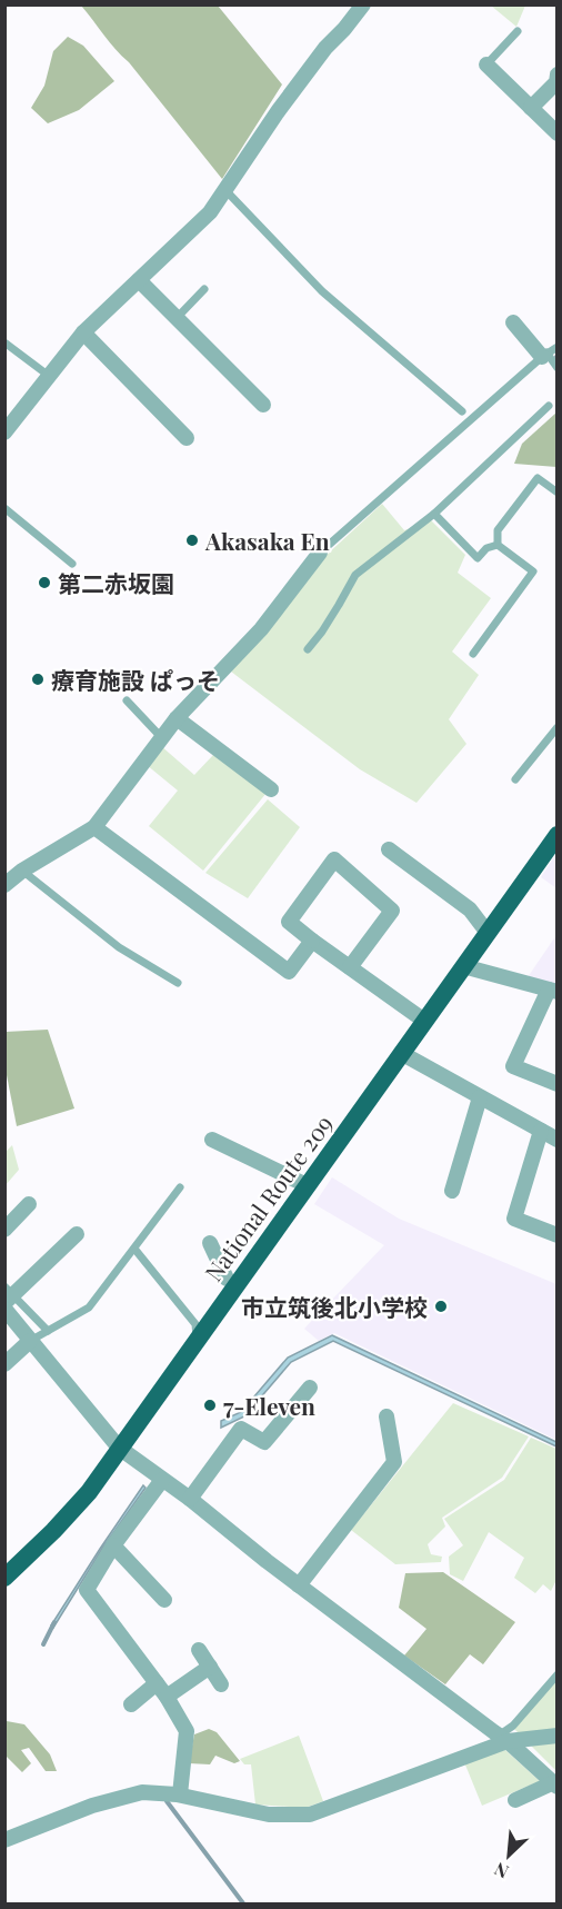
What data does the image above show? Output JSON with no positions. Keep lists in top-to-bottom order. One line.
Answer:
{"streets":{"highway":["National Route 209"]},"places":["Akasaka En","第二赤坂園","療育施設 ぱっそ","市立筑後北小学校","7-Eleven"],"north":"bottom left"}
